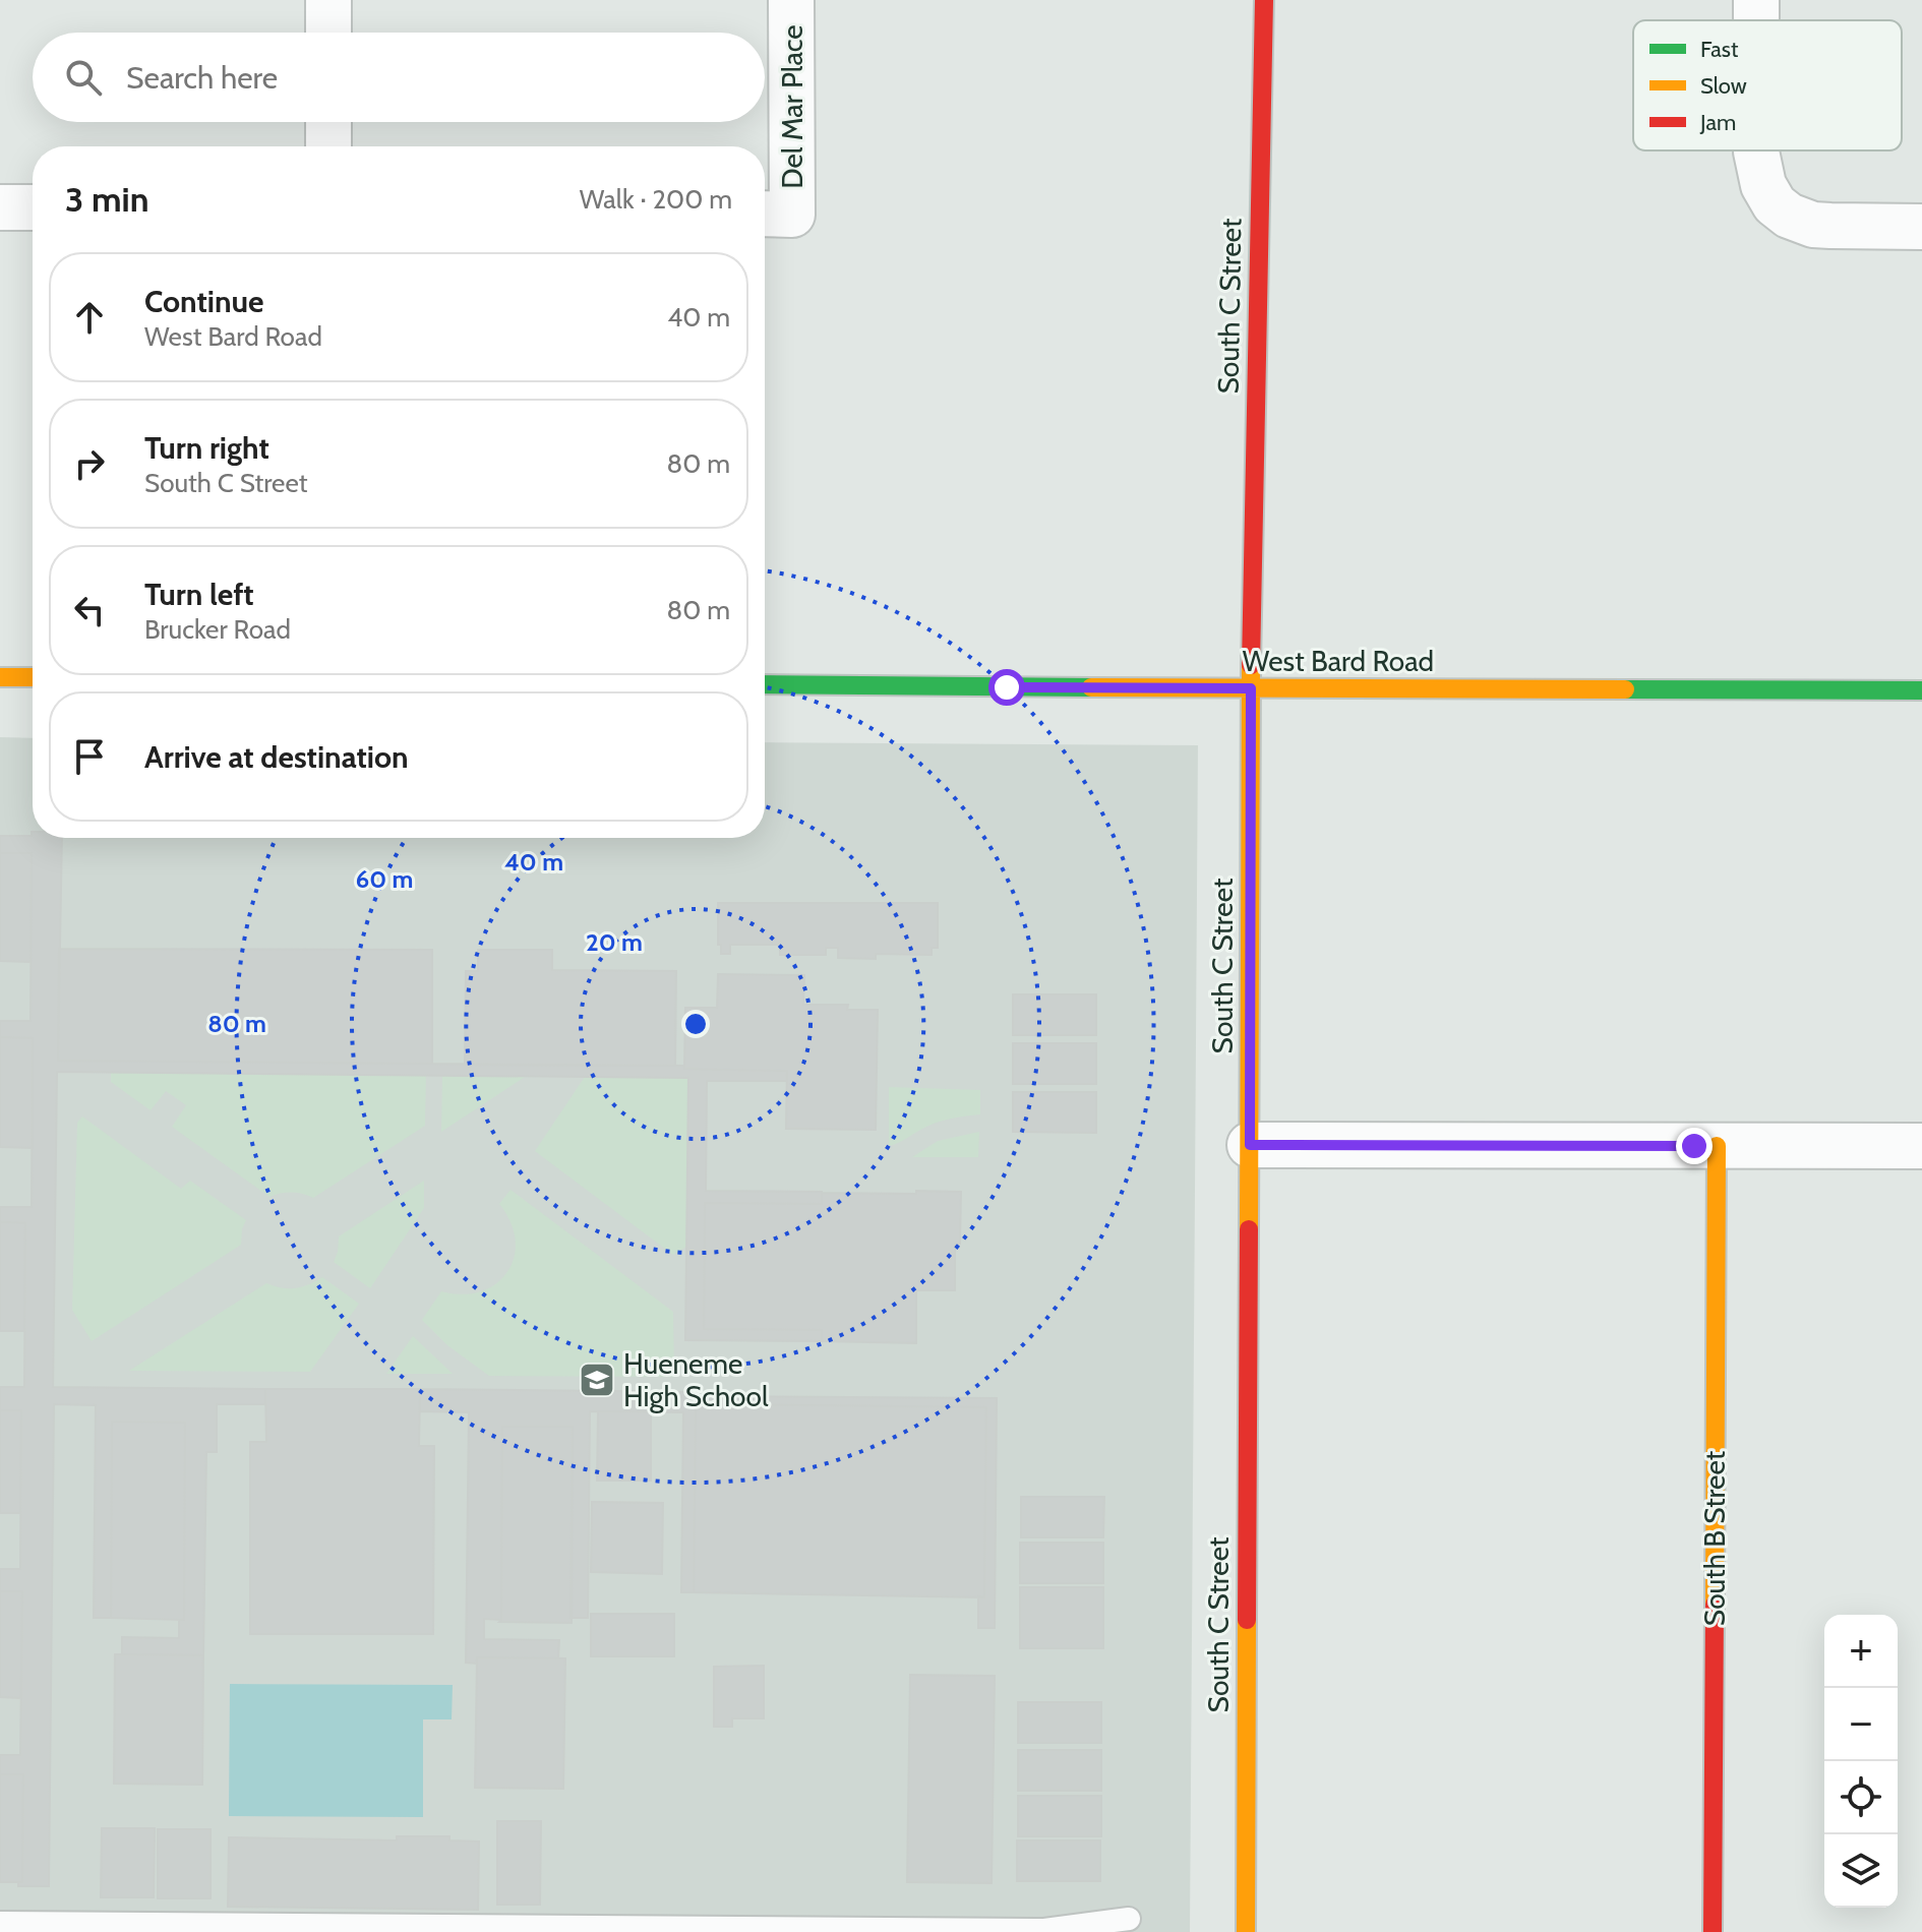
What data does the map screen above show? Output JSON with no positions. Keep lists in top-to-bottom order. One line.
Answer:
{"streets":{"street":["Del Mar Place","South C Street","West Bard Road","South B Street"]},"crossings":[["South C Street","West Bard Road"]],"places":{"school or university":["Hueneme High School"]},"legend":["Fast","Slow","Jam"],"page":{"search":"Search here","heading":["3 min","Walk · 200 m"],"list":[["Continue","West Bard Road","40 m"],["Turn right","South C Street","80 m"],["Turn left","Brucker Road","80 m"],"Arrive at destination"],"map_buttons":["+","−"]},"rings":["40 m","60 m","20 m","80 m"]}
